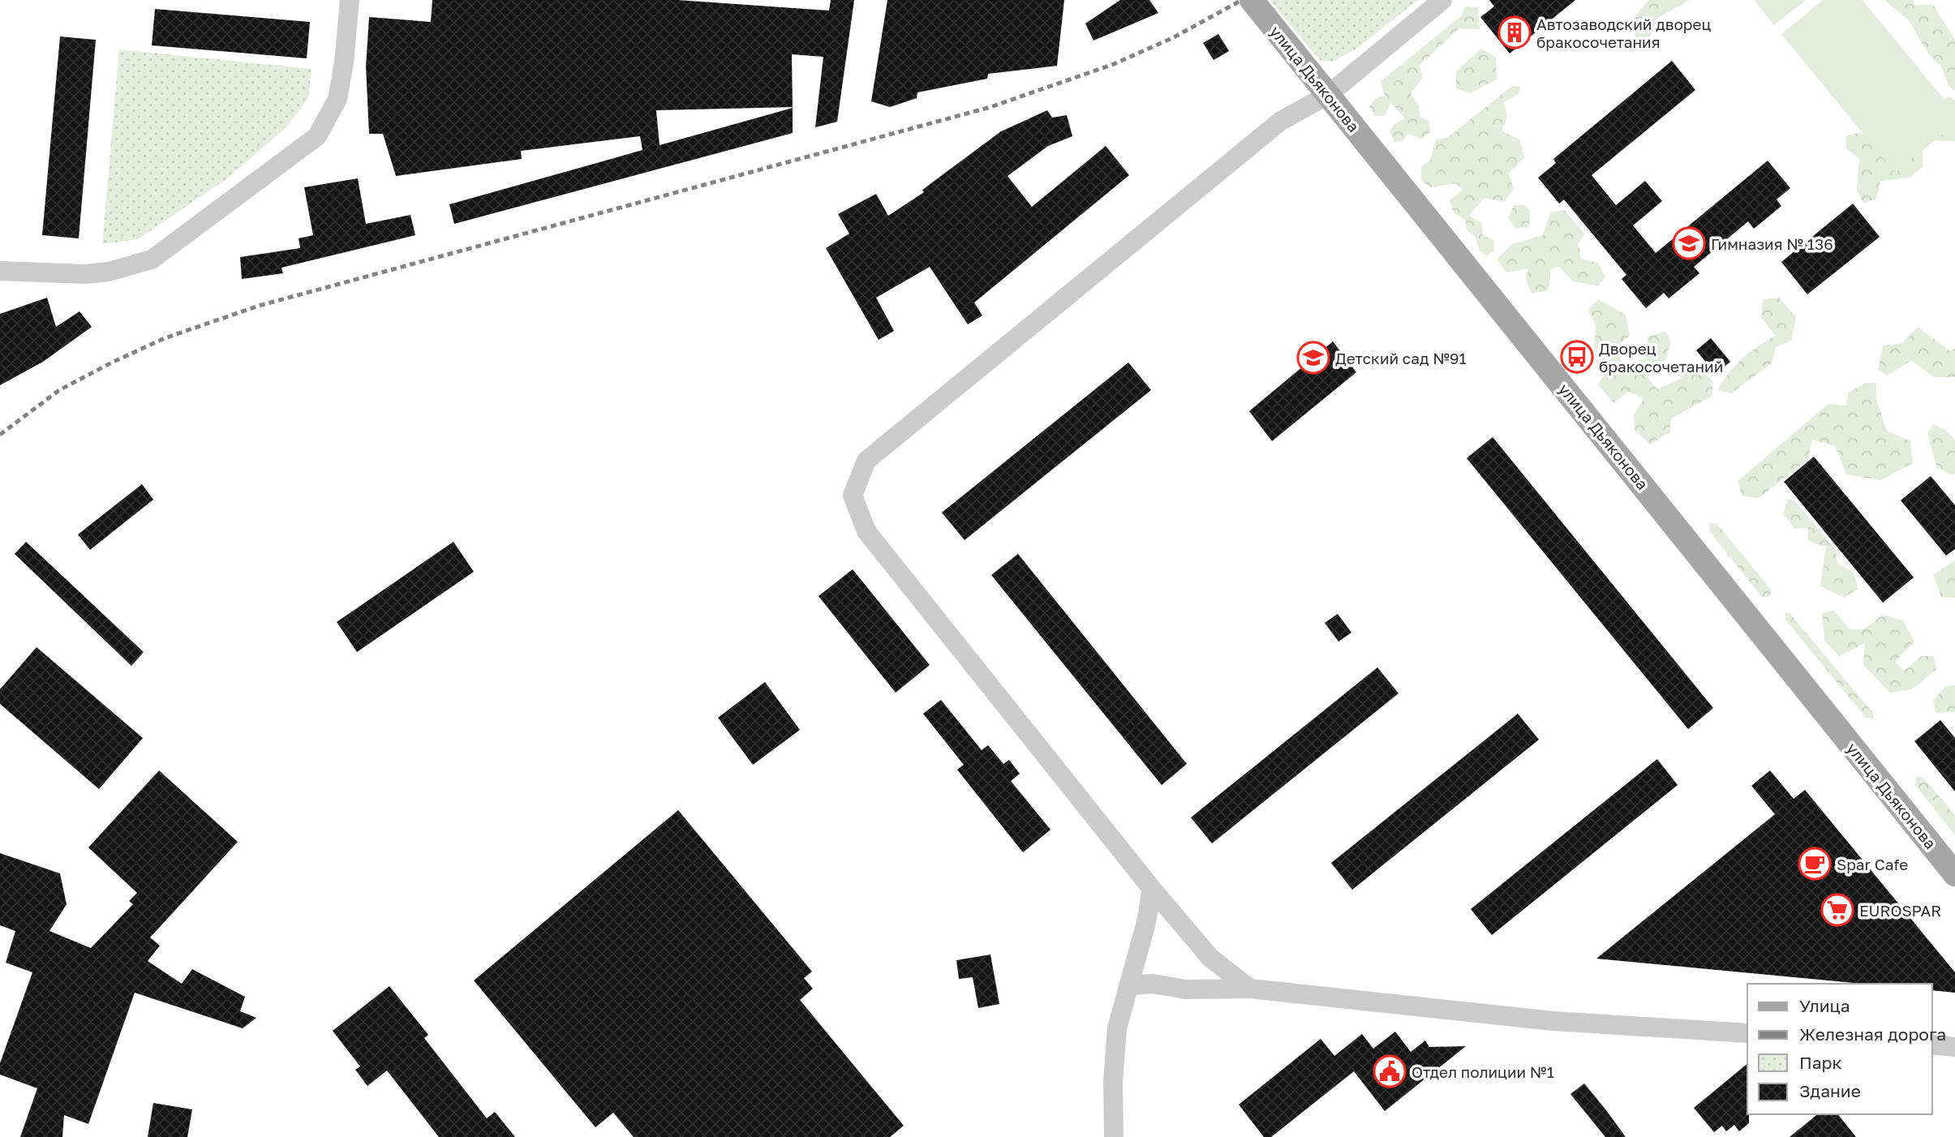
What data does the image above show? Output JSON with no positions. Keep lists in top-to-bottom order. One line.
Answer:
{"streets":{"main road":["улица Дьяконова"]},"places":{"building":["Автозаводский дворец бракосочетания"],"school or university":["Гимназия № 136","Детский сад №91"],"bus stop":["Дворец бракосочетаний"],"cafe":["Spar Cafe"],"supermarket":["EUROSPAR"],"public building":["Отдел полиции №1"]},"legend":["Улица","Железная дорога","Парк","Здание"]}
